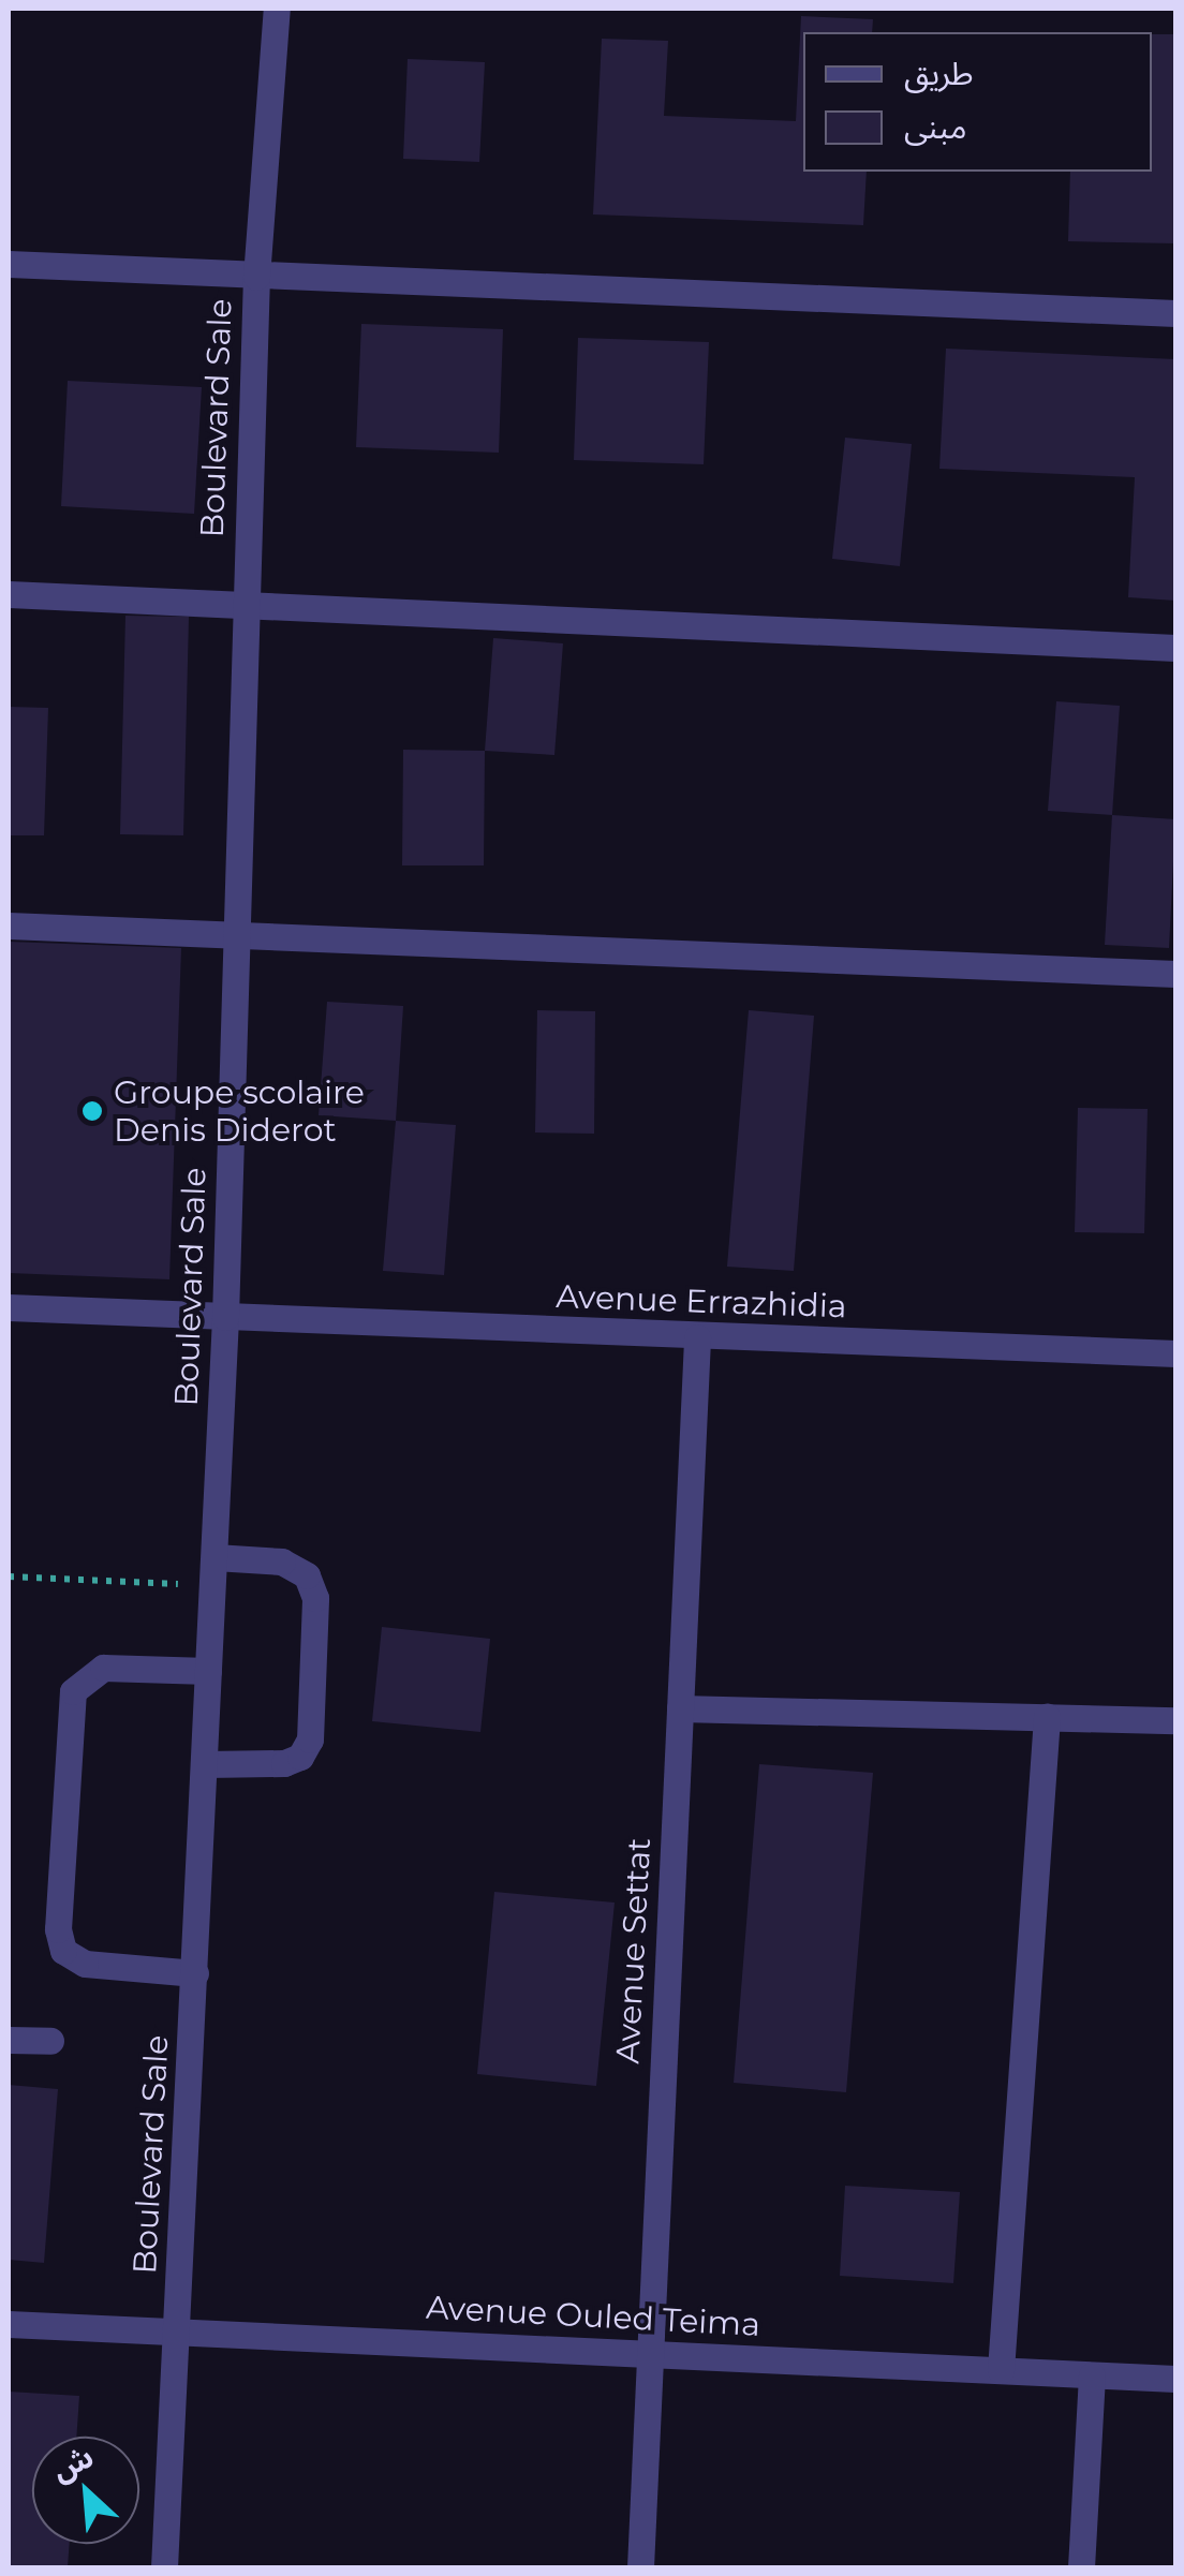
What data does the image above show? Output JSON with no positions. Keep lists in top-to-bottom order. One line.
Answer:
{"streets":{"street":["Boulevard Sale","Avenue Errazhidia","Avenue Settat","Avenue Ouled Teima"]},"crossings":[["Boulevard Sale","Avenue Errazhidia"],["Boulevard Sale","Avenue Ouled Teima"],["Avenue Errazhidia","Avenue Settat"],["Avenue Settat","Avenue Ouled Teima"]],"places":["Groupe scolaire Denis Diderot"],"legend":["طريق","مبنى"],"north":"top left"}
